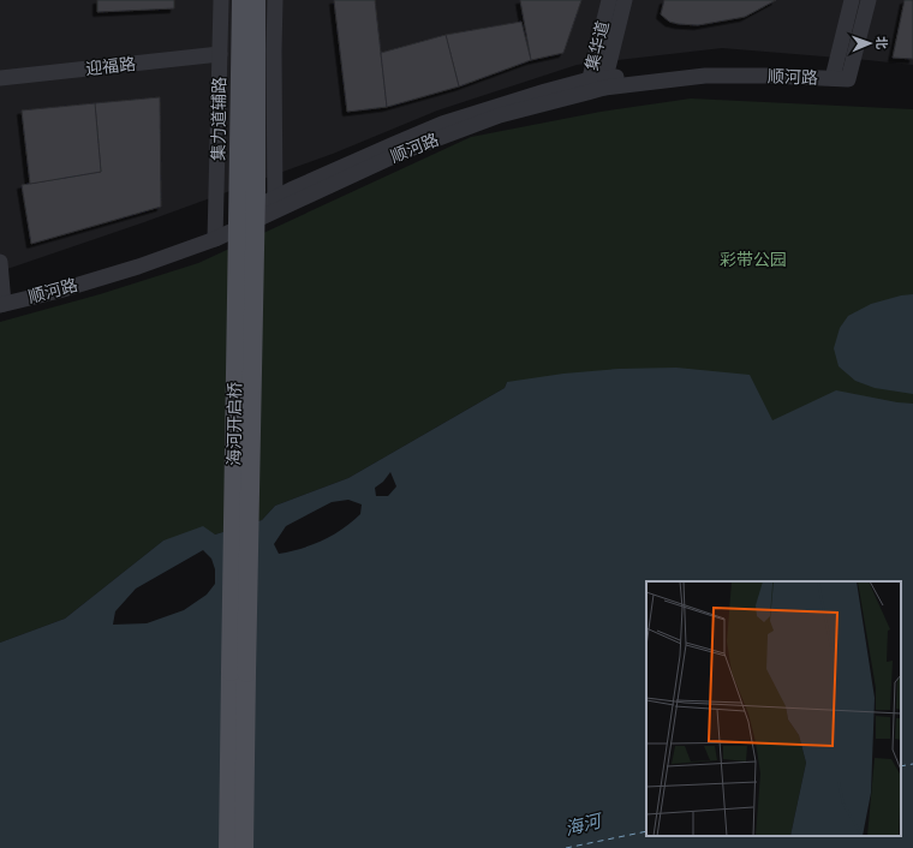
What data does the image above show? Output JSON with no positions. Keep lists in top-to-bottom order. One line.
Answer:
{"streets":{"main road":["海河开启桥"],"street":["集华道","迎福路","顺河路","集力道辅路"]},"crossings":[["集华道","顺河路"],["迎福路","集力道辅路"],["顺河路","集力道辅路"]],"water":["海河"],"parks":["彩带公园"],"north":"right"}
